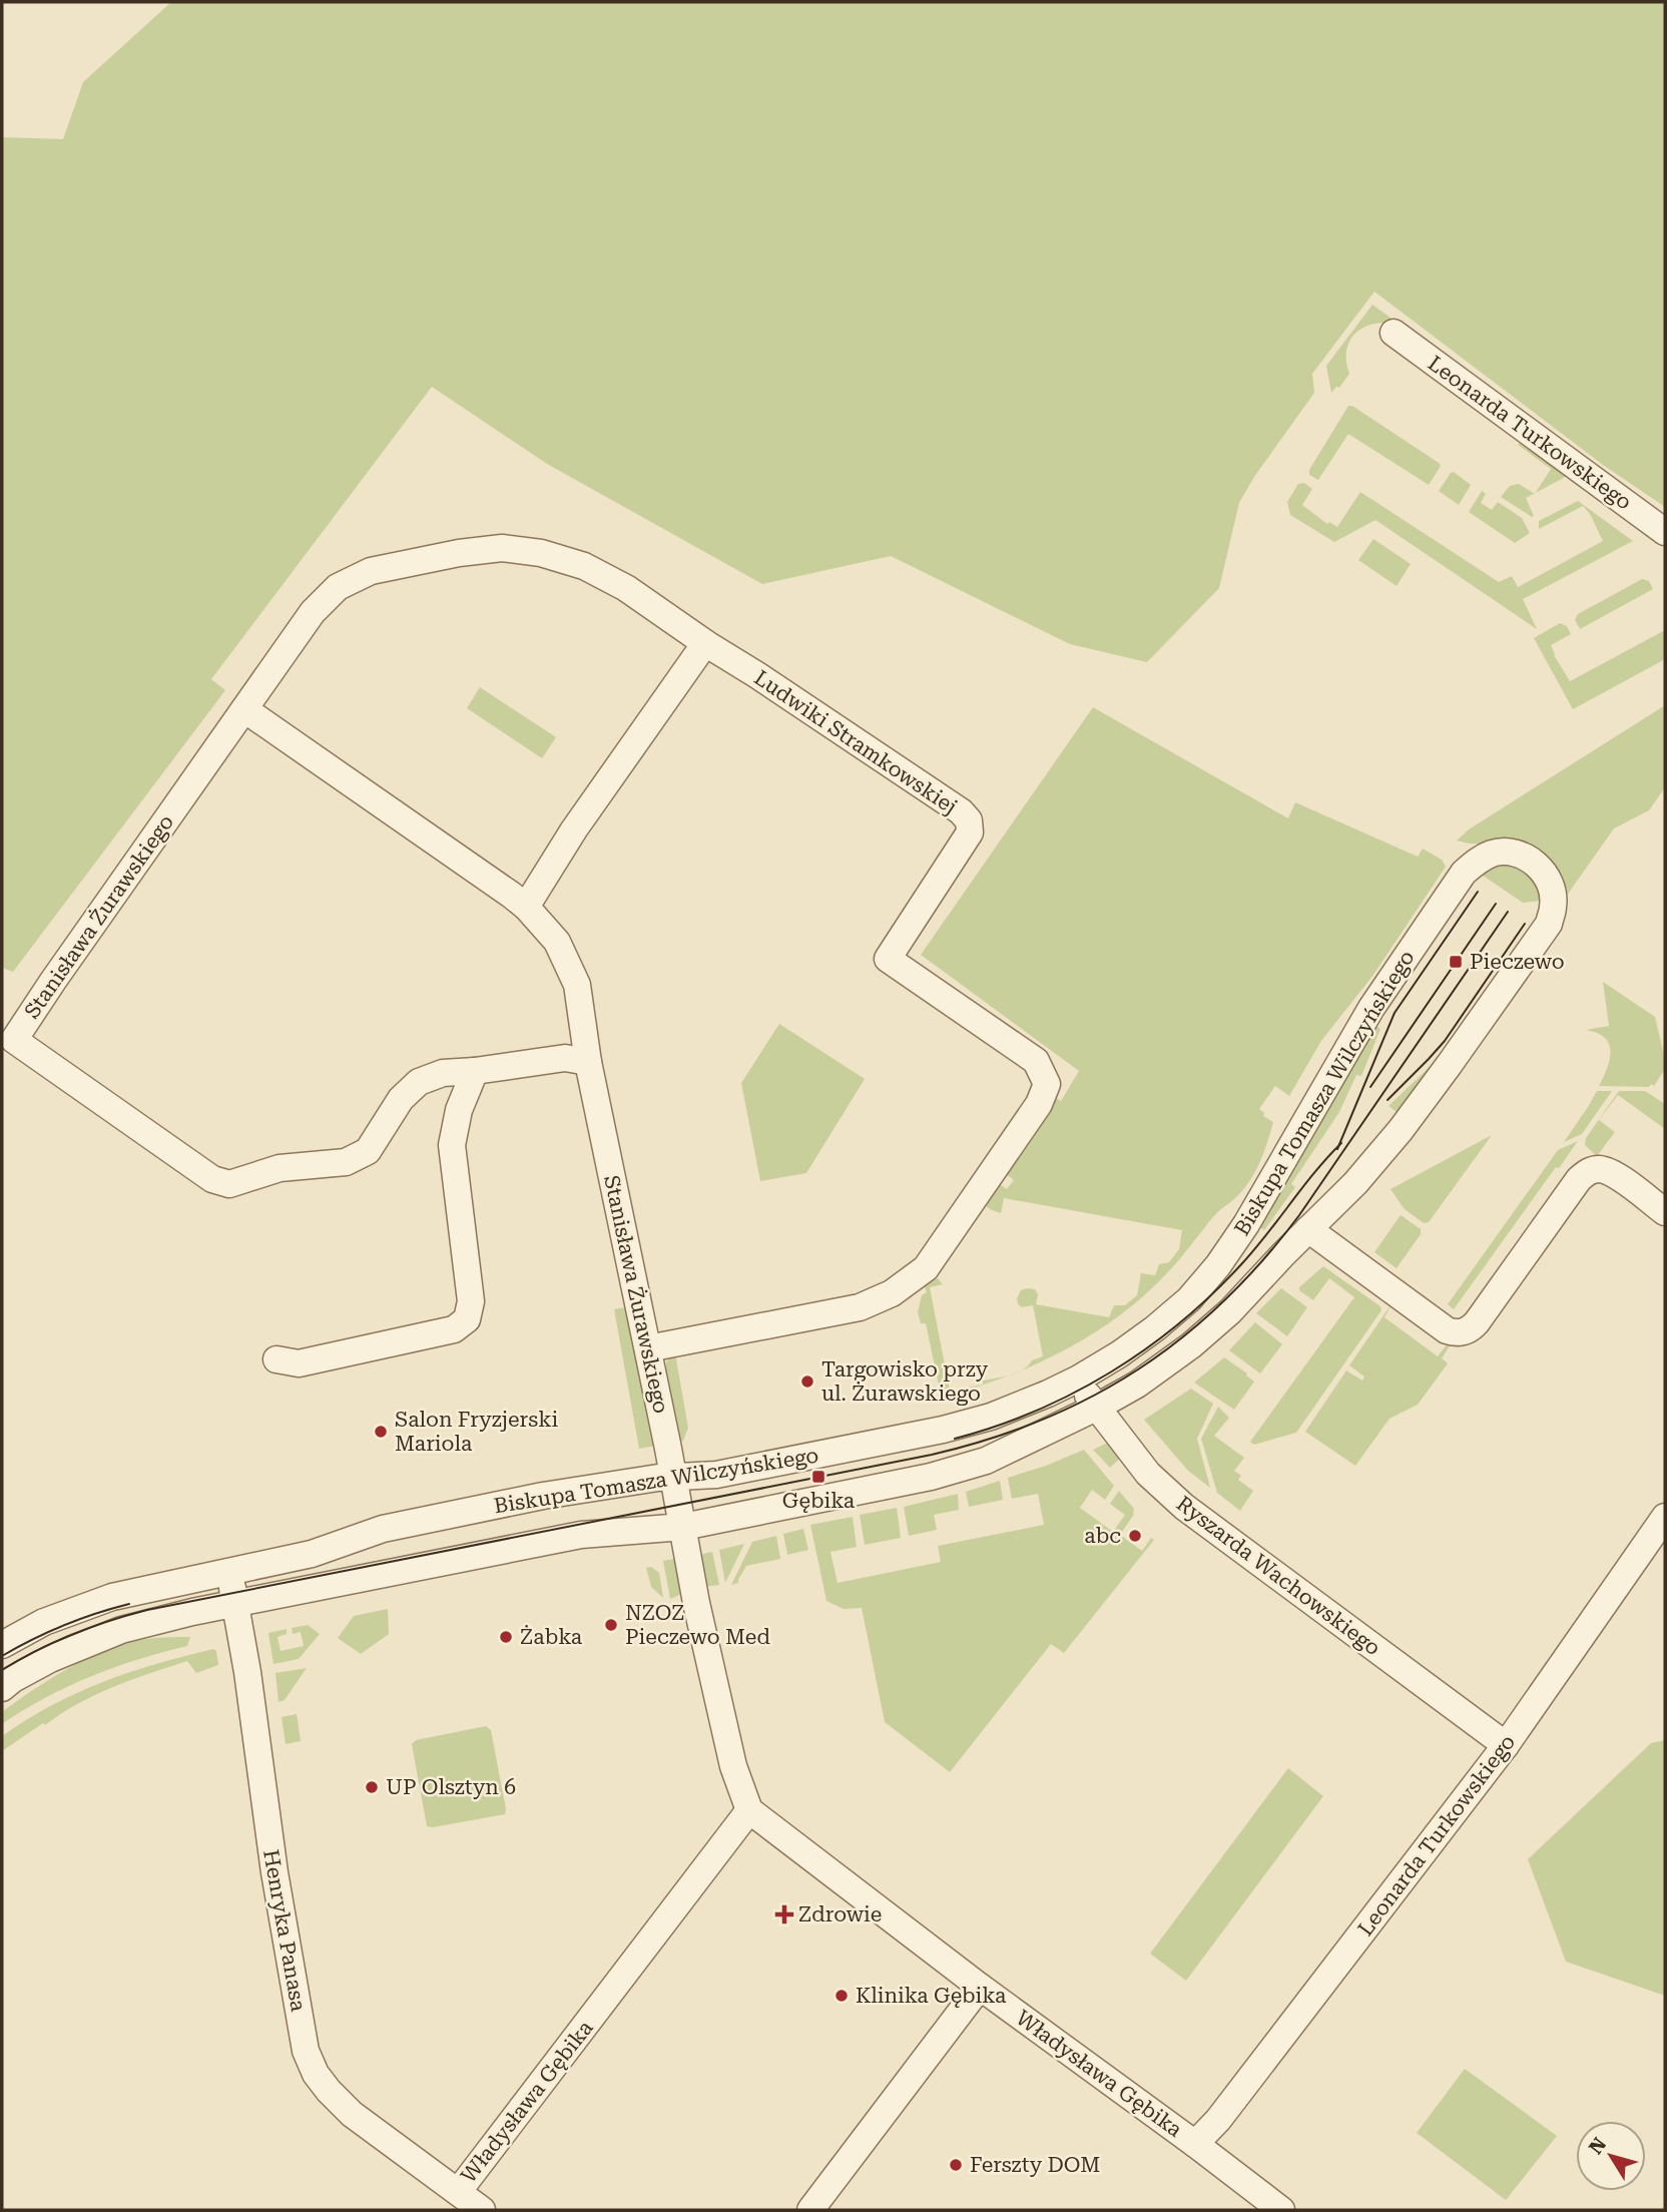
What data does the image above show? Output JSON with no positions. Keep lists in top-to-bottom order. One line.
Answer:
{"streets":{"street":["Leonarda Turkowskiego","Ludwiki Stramkowskiej","Stanisława Żurawskiego","Biskupa Tomasza Wilczyńskiego","Ryszarda Wachowskiego","Henryka Panasa","Władysława Gębika"]},"crossings":[["Leonarda Turkowskiego","Ryszarda Wachowskiego"],["Leonarda Turkowskiego","Władysława Gębika"],["Ludwiki Stramkowskiej","Stanisława Żurawskiego"],["Stanisława Żurawskiego","Biskupa Tomasza Wilczyńskiego"],["Biskupa Tomasza Wilczyńskiego","Ryszarda Wachowskiego"],["Biskupa Tomasza Wilczyńskiego","Henryka Panasa"],["Henryka Panasa","Władysława Gębika"]],"places":{"transit":["Pieczewo","Gębika"],"other":["Targowisko przy ul. Żurawskiego","Salon Fryzjerski Mariola","abc","NZOZ Pieczewo Med","Żabka","UP Olsztyn 6","Klinika Gębika","Ferszty DOM"],"health":["Zdrowie"]},"north":"top left"}
